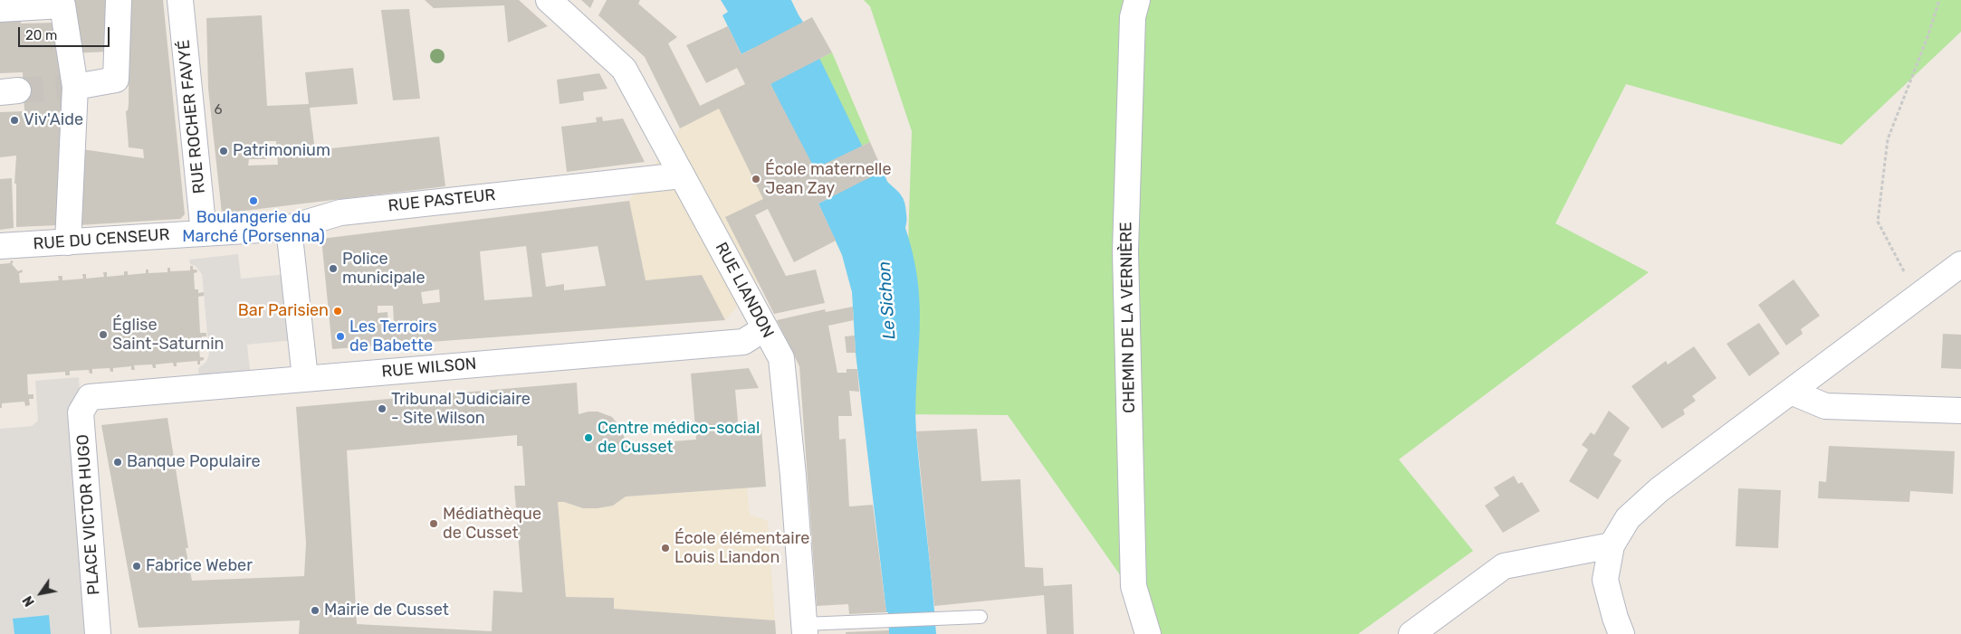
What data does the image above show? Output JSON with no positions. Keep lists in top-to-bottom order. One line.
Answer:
{"streets":{"street":["RUE ROCHER FAVYÉ","RUE PASTEUR","RUE DU CENSEUR","RUE LIANDON","CHEMIN DE LA VERNIÈRE","RUE WILSON","PLACE VICTOR HUGO"]},"crossings":[["RUE ROCHER FAVYÉ","RUE PASTEUR"],["RUE ROCHER FAVYÉ","RUE DU CENSEUR"],["RUE PASTEUR","RUE DU CENSEUR"],["RUE PASTEUR","RUE LIANDON"],["RUE LIANDON","RUE WILSON"],["RUE WILSON","PLACE VICTOR HUGO"]],"water":["Le Sichon"],"places":["Viv'Aide","Patrimonium","École maternelle Jean Zay","Boulangerie du Marché (Porsenna)","Police municipale","Bar Parisien","Église Saint-Saturnin","Les Terroirs de Babette","Tribunal Judiciaire - Site Wilson","Centre médico-social de Cusset","Banque Populaire","Médiathèque de Cusset","École élémentaire Louis Liandon","Fabrice Weber","Mairie de Cusset"],"house_numbers":["6"],"scale_bar":"20 m","north":"bottom left"}
